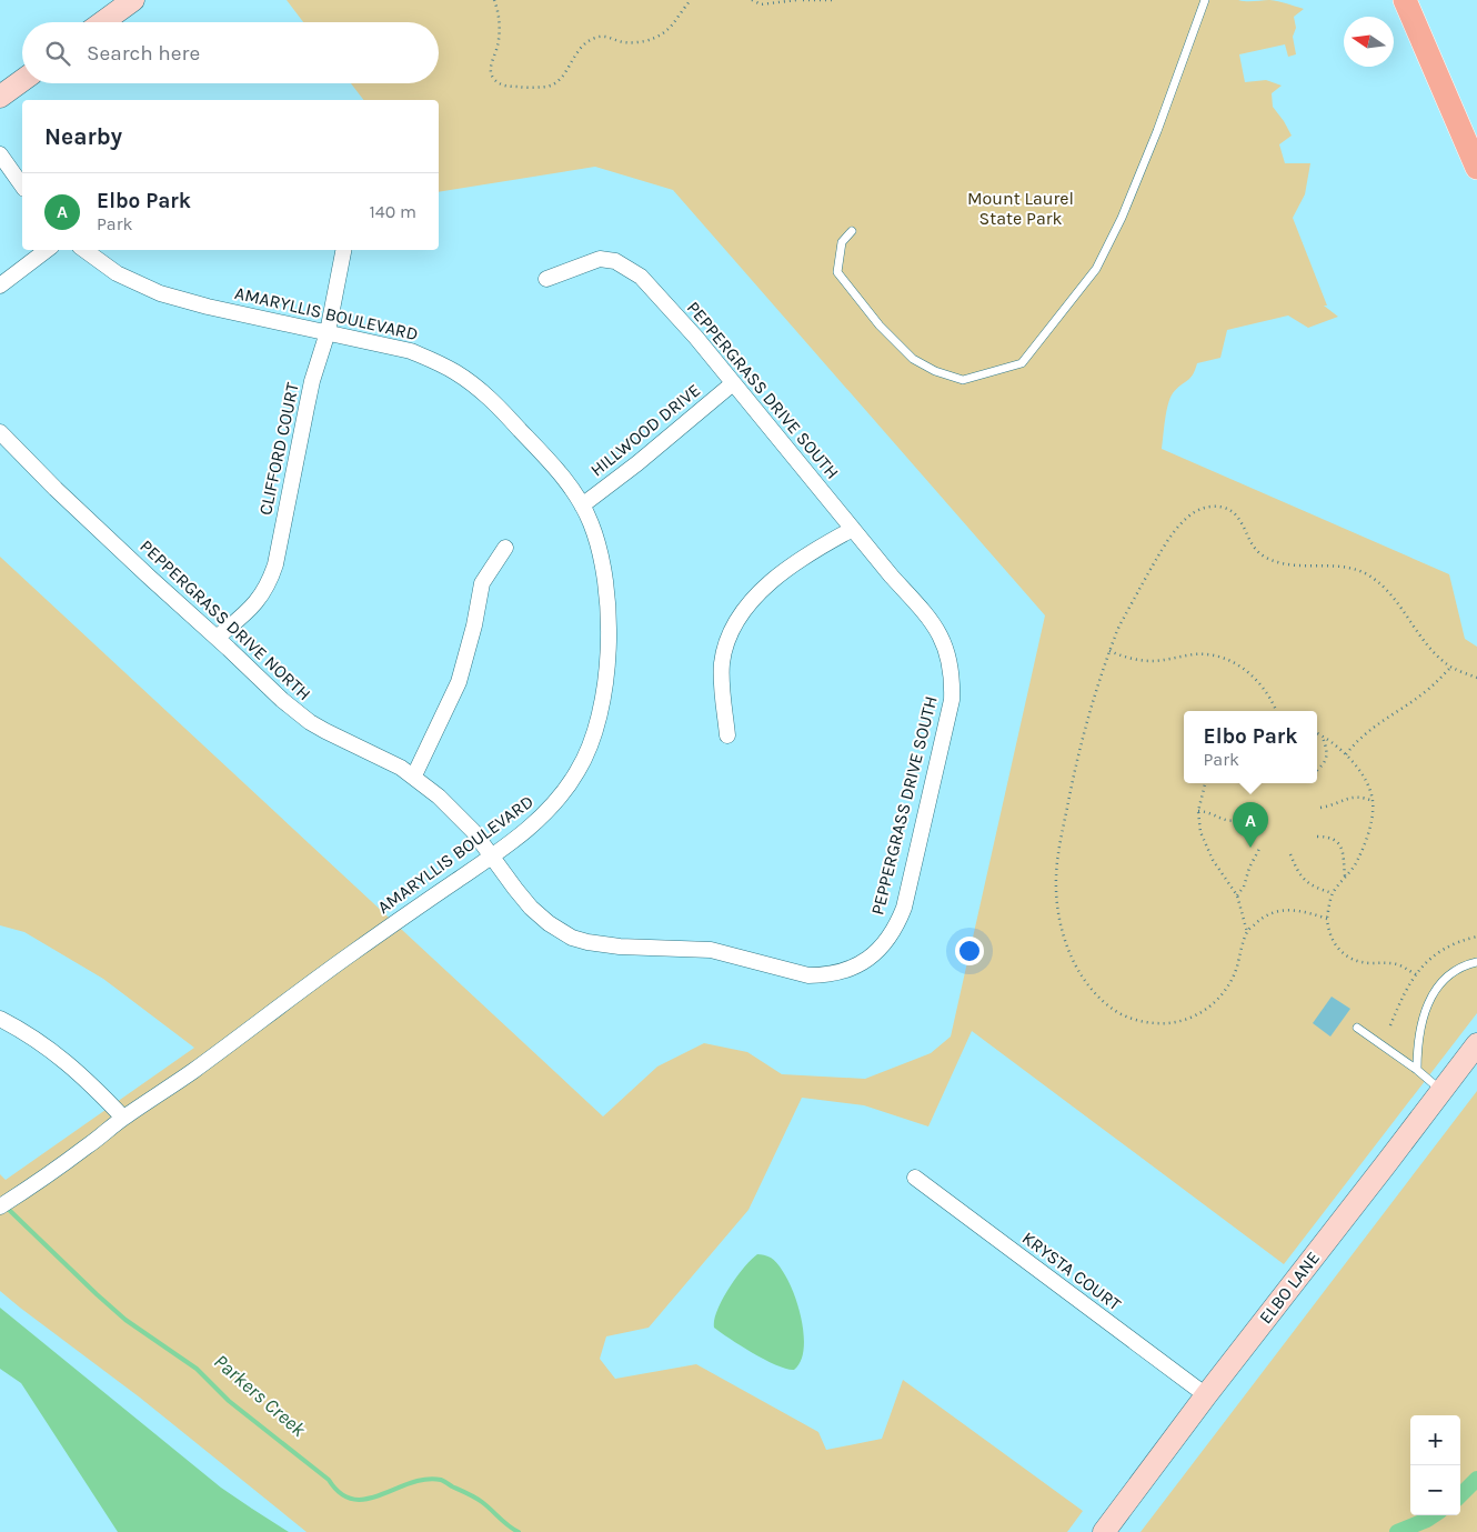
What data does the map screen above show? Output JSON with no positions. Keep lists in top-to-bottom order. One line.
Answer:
{"streets":{"street":["AMARYLLIS BOULEVARD","PEPPERGRASS DRIVE SOUTH","HILLWOOD DRIVE","CLIFFORD COURT","PEPPERGRASS DRIVE NORTH","KRYSTA COURT","ELBO LANE"]},"crossings":[["AMARYLLIS BOULEVARD","PEPPERGRASS DRIVE SOUTH"],["AMARYLLIS BOULEVARD","HILLWOOD DRIVE"],["AMARYLLIS BOULEVARD","CLIFFORD COURT"],["AMARYLLIS BOULEVARD","PEPPERGRASS DRIVE NORTH"],["PEPPERGRASS DRIVE SOUTH","HILLWOOD DRIVE"],["PEPPERGRASS DRIVE SOUTH","PEPPERGRASS DRIVE NORTH"],["CLIFFORD COURT","PEPPERGRASS DRIVE NORTH"],["KRYSTA COURT","ELBO LANE"]],"water":["Parkers Creek"],"parks":["Mount Laurel State Park"],"north":"left","page":{"search":"Search here","heading":"Nearby","list":[{"mark":"A","name":"Elbo Park","note":"Park","value":"140 m"}],"popup":["Elbo Park","Park"],"pins":"A","map_buttons":["+","−"]}}
